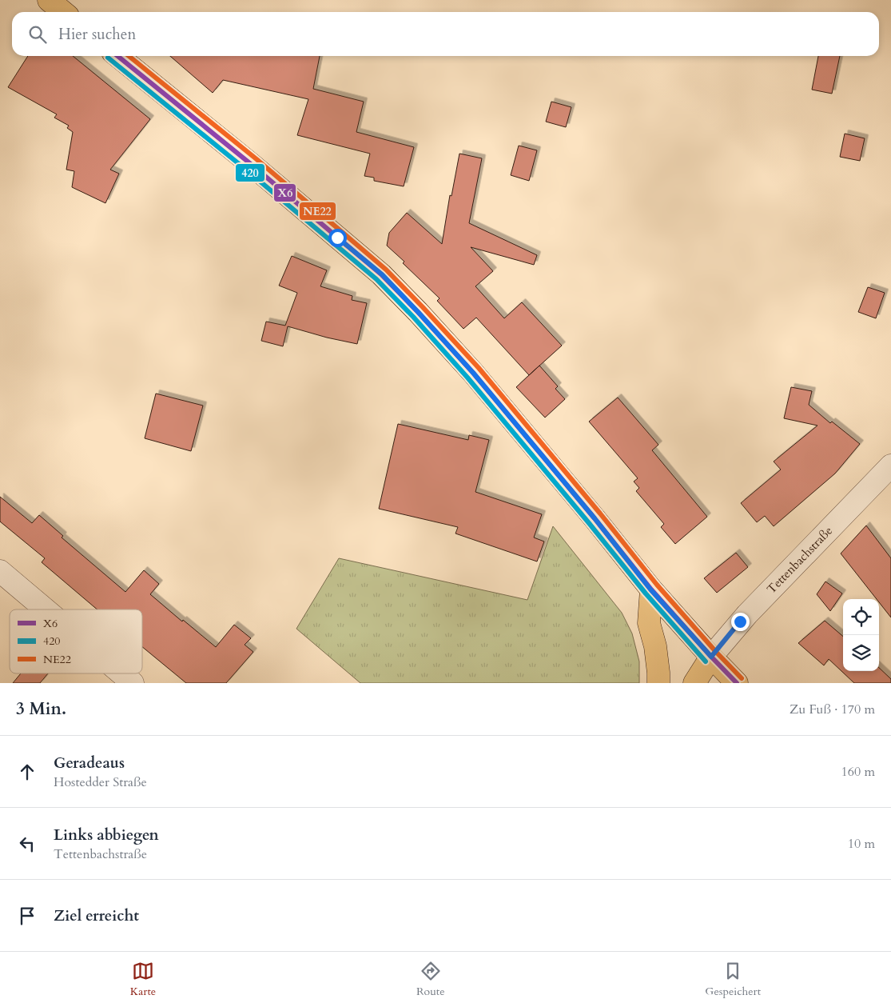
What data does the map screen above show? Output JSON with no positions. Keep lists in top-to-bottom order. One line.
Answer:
{"streets":{"street":["Tettenbachstraße"]},"lines":["transit line X6","transit line NE22","transit line 420"],"legend":["X6","420","NE22"],"page":{"search":"Hier suchen","heading":["3 Min.","Zu Fuß · 170 m"],"list":[["Geradeaus","Hostedder Straße","160 m"],["Links abbiegen","Tettenbachstraße","10 m"],"Ziel erreicht"],"nav":["Karte","Route","Gespeichert"]}}
